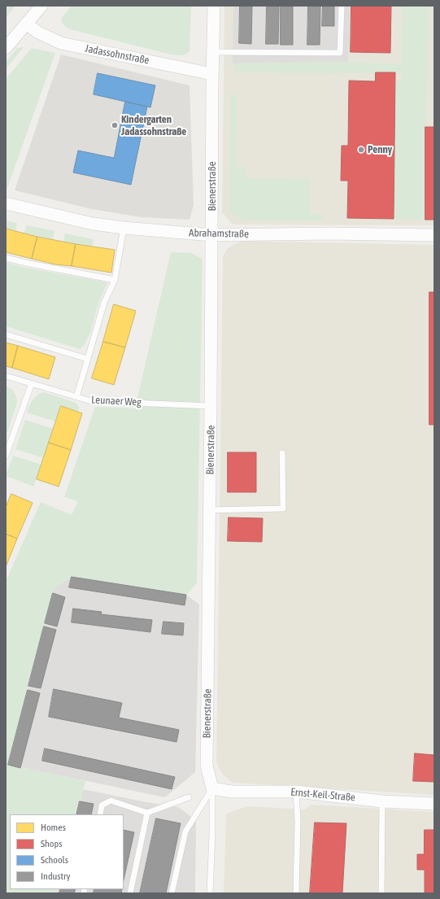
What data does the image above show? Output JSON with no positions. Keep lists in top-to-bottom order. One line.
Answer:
{"streets":{"street":["Jadassohnstraße","Bienerstraße","Abrahamstraße","Ernst-Keil-Straße"],"lane":["Leunaer Weg"]},"crossings":[["Jadassohnstraße","Bienerstraße"],["Bienerstraße","Abrahamstraße"],["Bienerstraße","Leunaer Weg"],["Bienerstraße","Ernst-Keil-Straße"]],"places":["Kindergarten Jadassohnstraße","Penny"],"legend":["Homes","Shops","Schools","Industry"]}
